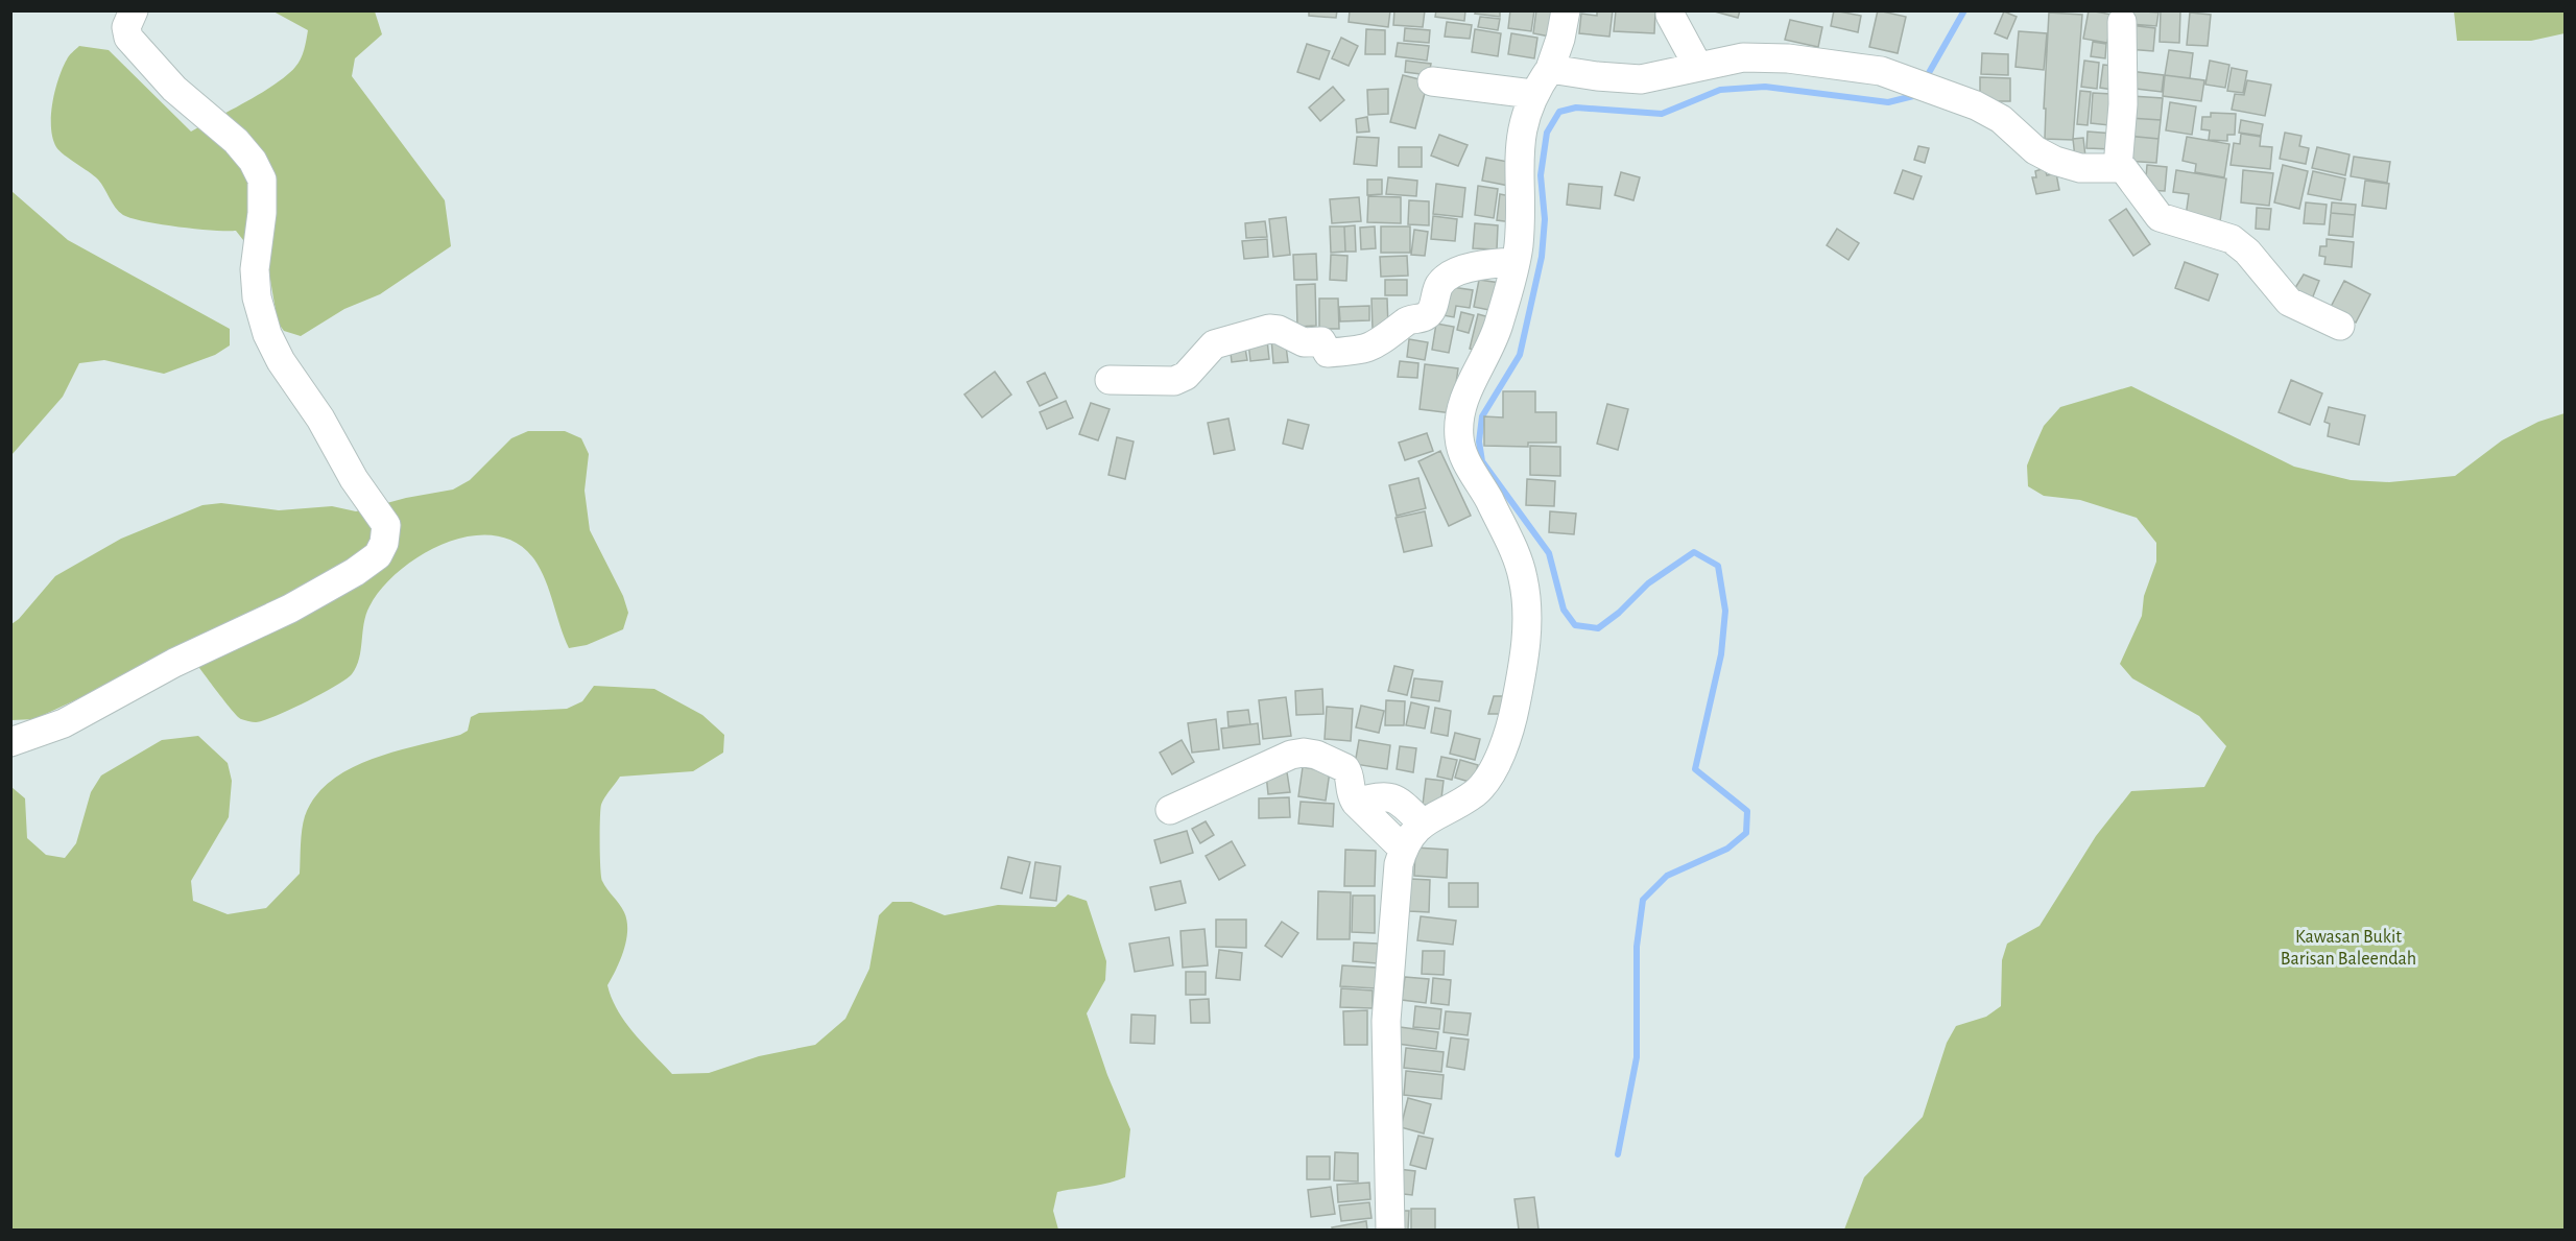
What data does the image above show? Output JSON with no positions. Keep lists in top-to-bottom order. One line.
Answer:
{"parks":["Kawasan Bukit Barisan Baleendah"]}
